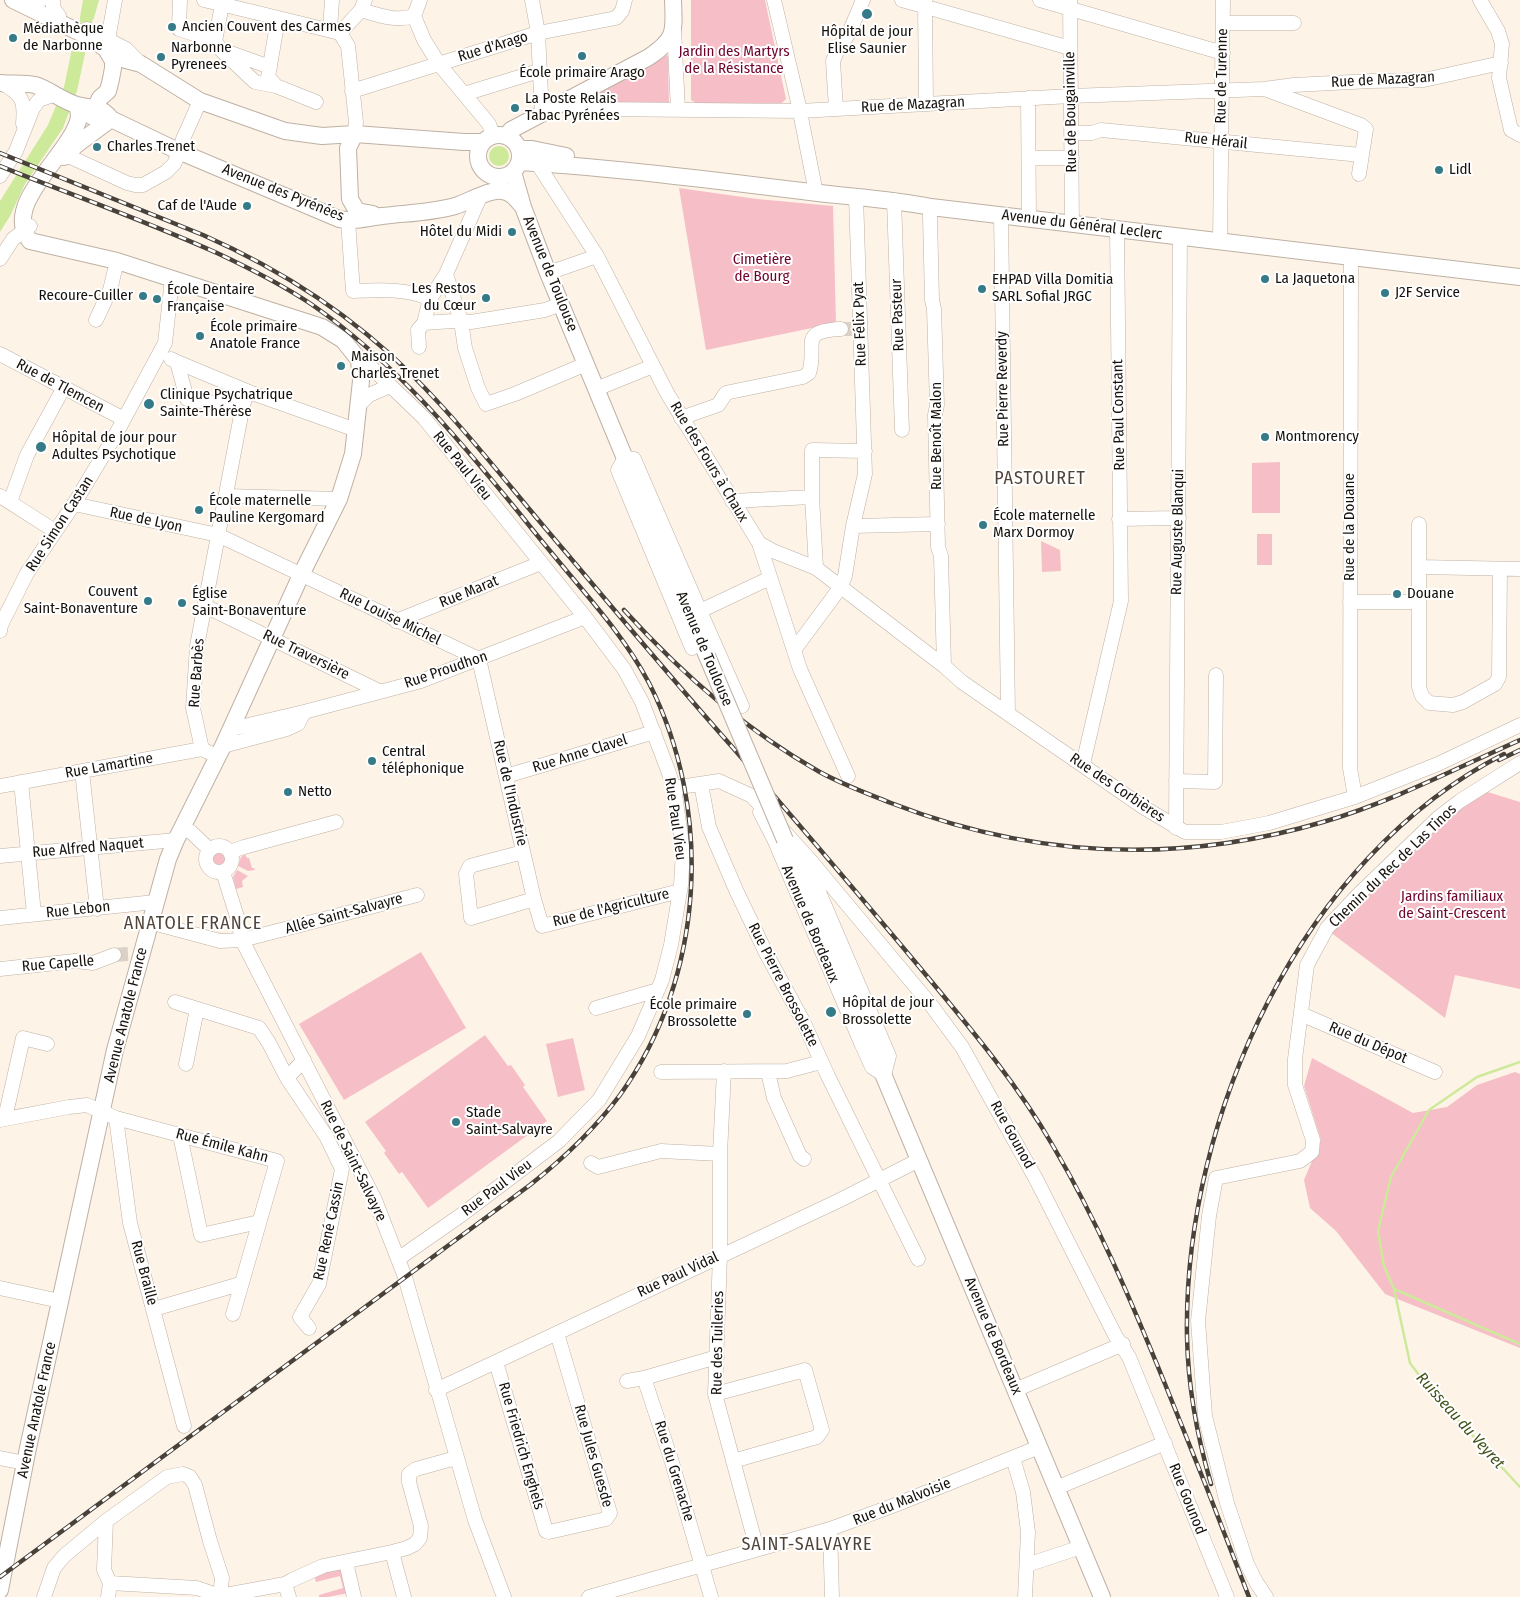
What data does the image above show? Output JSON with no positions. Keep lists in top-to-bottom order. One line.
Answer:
{"streets":{"main road":["Avenue des Pyrénées","Avenue du Général Leclerc","Avenue de Toulouse","Avenue de Bordeaux","Avenue Anatole France"],"street":["Rue d'Arago","Rue de Turenne","Rue de Mazagran","Rue de Bougainville","Rue Hérail","Rue Pasteur","Rue Félix Pyat","Rue de Tlemcen","Rue Pierre Reverdy","Rue Paul Constant","Rue Benoît Malon","Rue des Fours à Chaux","Rue Paul Vieu","Rue de Lyon","Rue Simon Castan","Rue de la Douane","Rue Auguste Blanqui","Rue Marat","Rue Louise Michel","Rue Traversière","Rue Proudhon","Rue Barbès","Rue Anne Clavel","Rue Lamartine","Rue des Corbières","Rue de l'Industrie","Rue Alfred Naquet","Chemin du Rec de Las Tinos","Rue de l'Agriculture","Rue Lebon","Allée Saint-Salvayre","Rue Capelle","Rue Pierre Brossolette","Rue du Dépot","Rue Gounod","Rue Émile Kahn","Rue de Saint-Salvayre","Rue René Cassin","Rue Braille","Rue Paul Vidal","Rue des Tuileries","Rue Friedrich Enghels","Rue Jules Guesde","Rue du Grenache","Rue du Malvoisie"]},"crossings":[["Rue de Turenne","Rue de Mazagran"],["Rue de Turenne","Rue Hérail"],["Rue de Turenne","Avenue du Général Leclerc"],["Rue de Mazagran","Rue de Bougainville"],["Rue de Mazagran","Rue Hérail"],["Rue de Bougainville","Rue Hérail"],["Rue de Bougainville","Avenue du Général Leclerc"],["Avenue des Pyrénées","Avenue de Toulouse"],["Avenue du Général Leclerc","Avenue de Toulouse"],["Avenue du Général Leclerc","Rue Pasteur"],["Avenue du Général Leclerc","Rue Félix Pyat"],["Avenue du Général Leclerc","Rue Pierre Reverdy"],["Avenue du Général Leclerc","Rue Paul Constant"],["Avenue du Général Leclerc","Rue Benoît Malon"],["Avenue du Général Leclerc","Rue des Fours à Chaux"],["Avenue du Général Leclerc","Rue de la Douane"],["Avenue du Général Leclerc","Rue Auguste Blanqui"],["Avenue de Toulouse","Rue des Fours à Chaux"],["Avenue de Toulouse","Avenue de Bordeaux"],["Rue Félix Pyat","Rue des Corbières"],["Rue Pierre Reverdy","Rue des Corbières"],["Rue Paul Constant","Rue des Corbières"],["Rue Benoît Malon","Rue des Corbières"],["Rue des Fours à Chaux","Rue des Corbières"],["Rue Paul Vieu","Rue Marat"],["Rue Paul Vieu","Rue Proudhon"],["Rue Paul Vieu","Rue Anne Clavel"],["Rue Paul Vieu","Rue de l'Agriculture"],["Rue Paul Vieu","Rue Gounod"],["Rue Paul Vieu","Rue de Saint-Salvayre"],["Rue de Lyon","Rue Simon Castan"],["Rue de Lyon","Rue Louise Michel"],["Rue de Lyon","Rue Barbès"],["Rue de Lyon","Avenue Anatole France"],["Rue de la Douane","Rue des Corbières"],["Rue Auguste Blanqui","Rue des Corbières"],["Rue Marat","Rue Louise Michel"],["Rue Louise Michel","Rue Proudhon"],["Rue Louise Michel","Rue de l'Industrie"],["Rue Louise Michel","Avenue Anatole France"],["Rue Traversière","Rue Proudhon"],["Rue Traversière","Rue Barbès"],["Rue Traversière","Avenue Anatole France"],["Rue Proudhon","Rue de l'Industrie"],["Rue Proudhon","Avenue Anatole France"],["Rue Barbès","Rue Lamartine"],["Rue Anne Clavel","Rue de l'Industrie"],["Rue de l'Industrie","Rue de l'Agriculture"],["Rue Alfred Naquet","Avenue Anatole France"],["Chemin du Rec de Las Tinos","Rue du Dépot"],["Rue Lebon","Avenue Anatole France"],["Allée Saint-Salvayre","Rue de Saint-Salvayre"],["Avenue de Bordeaux","Rue Gounod"],["Avenue de Bordeaux","Rue Paul Vidal"],["Avenue de Bordeaux","Rue du Malvoisie"],["Rue Pierre Brossolette","Rue Gounod"],["Rue Pierre Brossolette","Rue Paul Vidal"],["Avenue Anatole France","Rue Émile Kahn"],["Avenue Anatole France","Rue Braille"],["Rue Émile Kahn","Rue Braille"],["Rue de Saint-Salvayre","Rue Paul Vidal"],["Rue Paul Vidal","Rue des Tuileries"],["Rue Paul Vidal","Rue Friedrich Enghels"],["Rue Paul Vidal","Rue Jules Guesde"],["Rue des Tuileries","Rue du Malvoisie"],["Rue Friedrich Enghels","Rue Jules Guesde"],["Rue du Grenache","Rue du Malvoisie"]],"districts":["PASTOURET","ANATOLE FRANCE","SAINT-SALVAYRE"],"water":["Ruisseau du Veyret"],"parks":["Jardin des Martyrs de la Résistance","Cimetière de Bourg","Jardins familiaux de Saint-Crescent"],"places":["Hôpital de jour Elise Saunier","Ancien Couvent des Carmes","Médiathèque de Narbonne","École primaire Arago","Narbonne Pyrenees","La Poste Relais Tabac Pyrénées","Charles Trenet","Lidl","Caf de l'Aude","Hôtel du Midi","La Jaquetona","EHPAD Villa Domitia SARL Sofial JRGC","J2F Service","Recoure-Cuiller","Les Restos du Cœur","École Dentaire Française","École primaire Anatole France","Maison Charles Trenet","Clinique Psychatrique Sainte-Thérèse","Montmorency","Hôpital de jour pour Adultes Psychotique","École maternelle Pauline Kergomard","École maternelle Marx Dormoy","Douane","Couvent Saint-Bonaventure","Église Saint-Bonaventure","Central téléphonique","Netto","Hôpital de jour Brossolette","École primaire Brossolette","Stade Saint-Salvayre"]}
